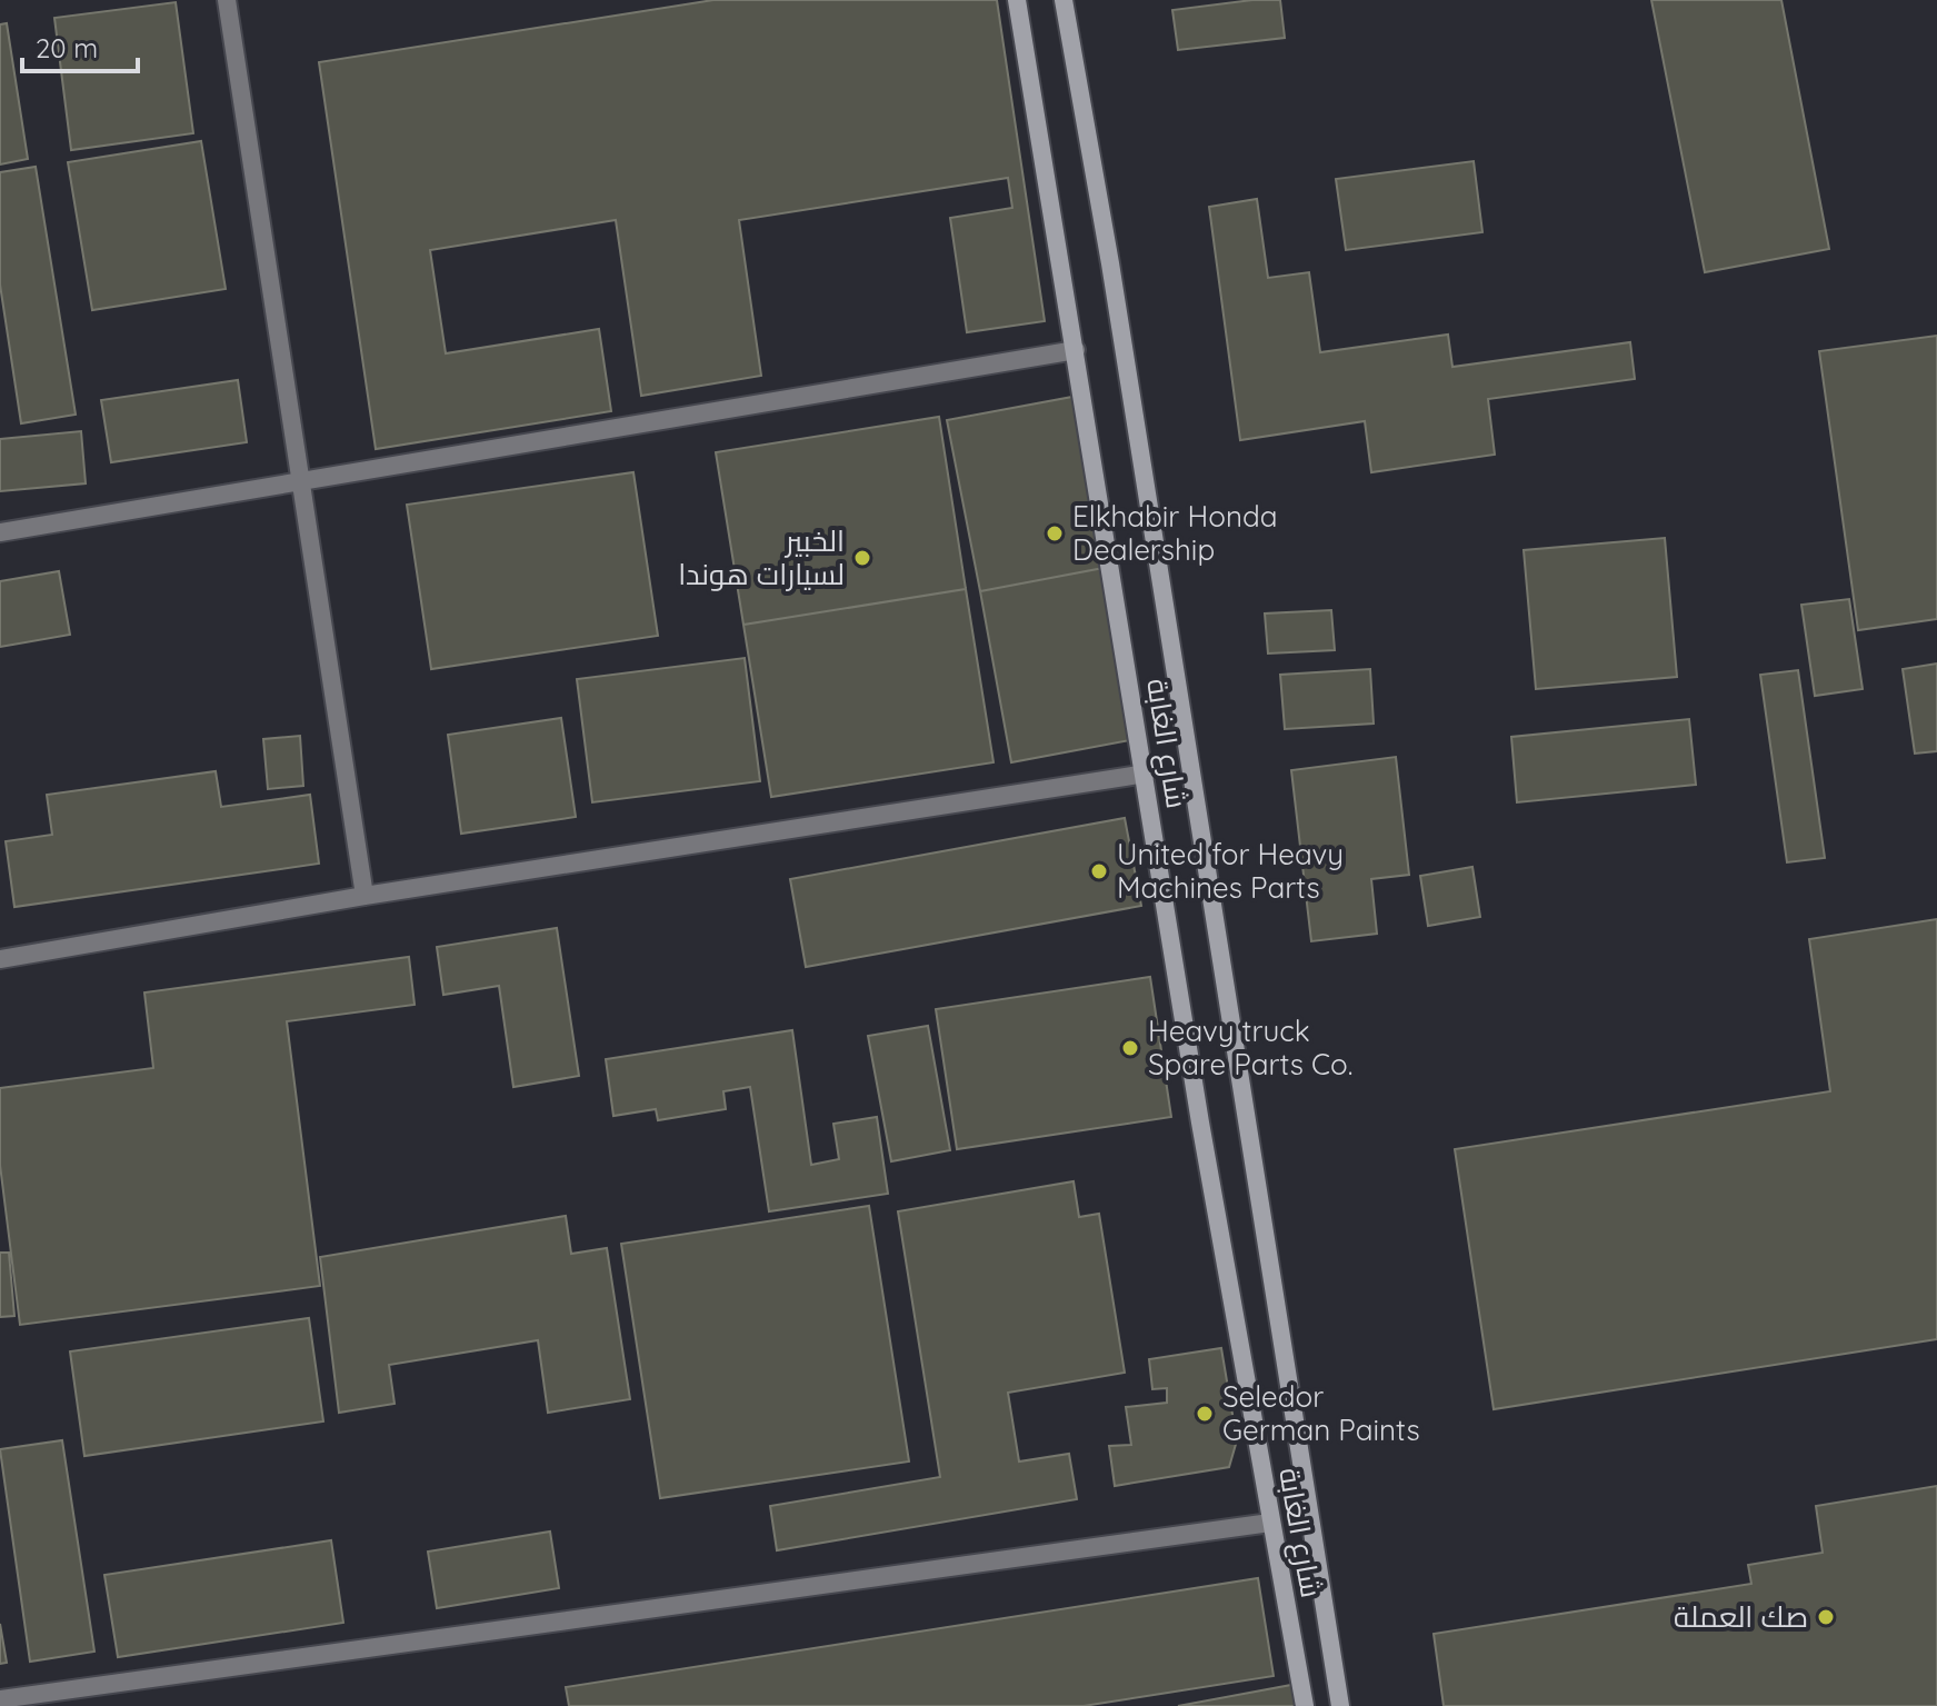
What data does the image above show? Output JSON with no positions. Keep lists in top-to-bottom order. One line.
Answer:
{"streets":{"main road":["شارع الغابة"]},"places":["Elkhabir Honda Dealership","الخبير لسيارات هوندا","United for Heavy Machines Parts","Heavy truck Spare Parts Co.","Seledor German Paints","صك العملة"],"scale_bar":"20 m"}
